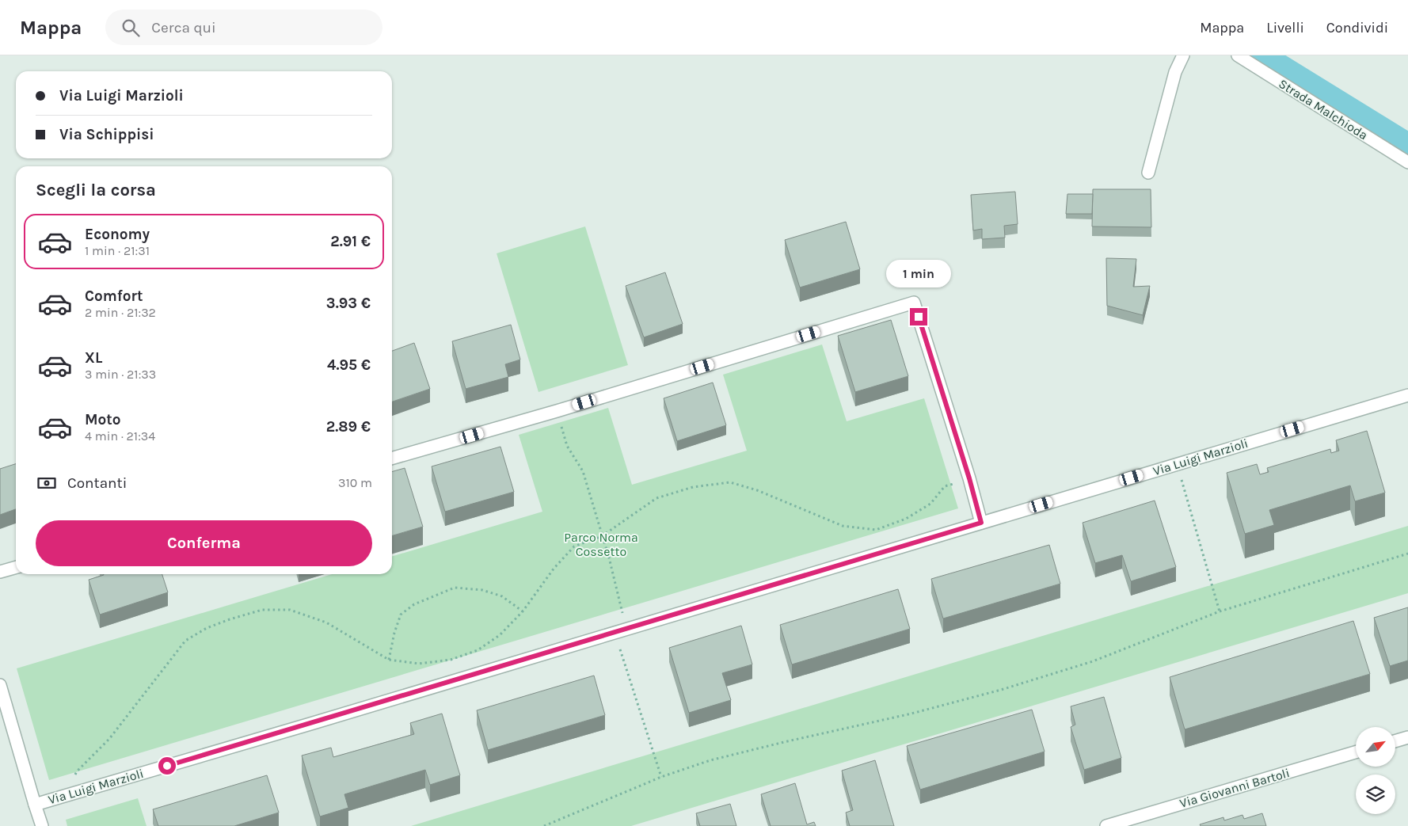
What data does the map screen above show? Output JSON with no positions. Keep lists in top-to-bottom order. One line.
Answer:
{"streets":{"street":["Strada Malchioda","Via Luigi Marzioli","Via Giovanni Bartoli"]},"parks":["Parco Norma Cossetto"],"north":"top right","page":{"header":"Mappa","search":"Cerca qui","nav":["Mappa","Livelli","Condividi"],"banner":["Via Luigi Marzioli","Via Schippisi"],"heading":"Scegli la corsa","list":[{"name":"Economy","note":"1 min · 21:31","value":"2.91 €"},{"name":"Comfort","note":"2 min · 21:32","value":"3.93 €"},{"name":"XL","note":"3 min · 21:33","value":"4.95 €"},{"name":"Moto","note":"4 min · 21:34","value":"2.89 €"}],"bubble":"1 min","pay":["Contanti","310 m"],"buttons":"Conferma"}}
